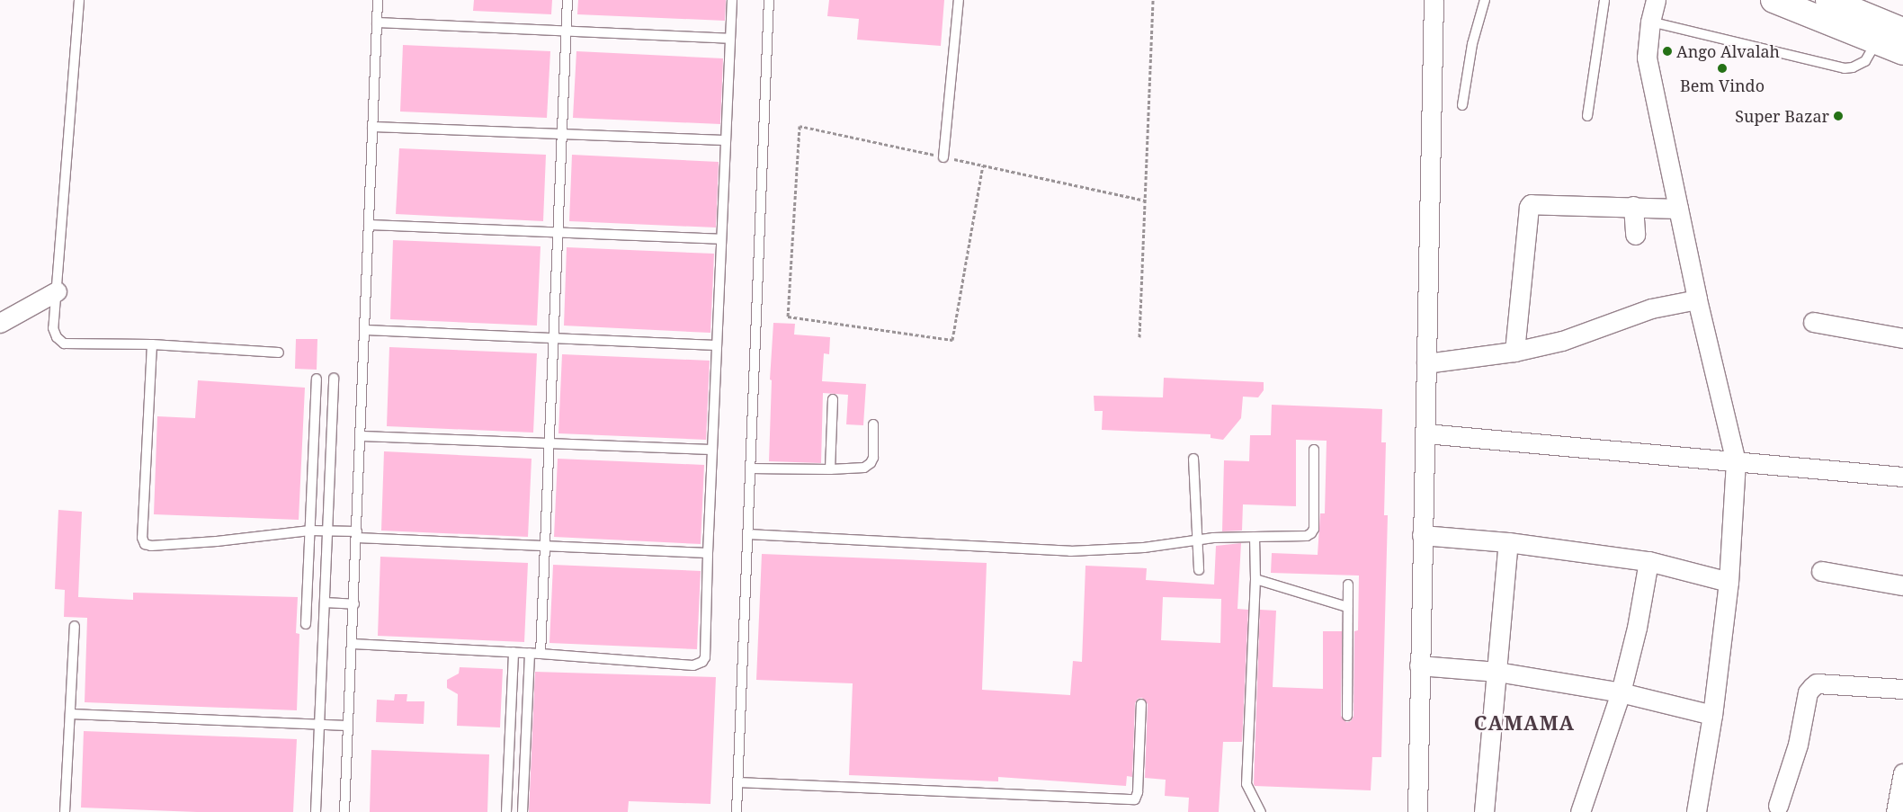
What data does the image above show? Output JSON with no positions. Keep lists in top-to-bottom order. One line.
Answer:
{"districts":["CAMAMA"],"places":["Ango Alvalah","Bem Vindo","Super Bazar"]}
